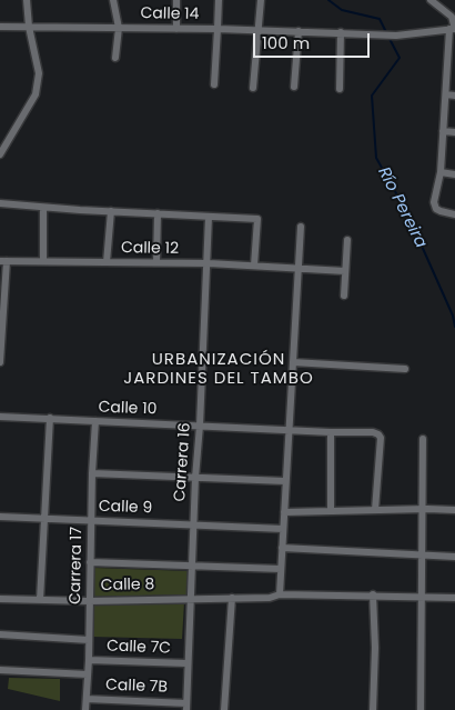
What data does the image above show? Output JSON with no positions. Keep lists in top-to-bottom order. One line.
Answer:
{"streets":{"street":["Calle 14","Calle 12","Calle 10","Carrera 16","Calle 9","Carrera 17","Calle 8","Calle 7C","Calle 7B"]},"crossings":[["Calle 12","Carrera 16"],["Calle 10","Carrera 16"],["Calle 10","Carrera 17"],["Carrera 16","Calle 9"],["Carrera 16","Calle 8"],["Carrera 16","Calle 7C"],["Carrera 16","Calle 7B"],["Calle 9","Carrera 17"],["Carrera 17","Calle 8"],["Carrera 17","Calle 7C"],["Carrera 17","Calle 7B"]],"districts":["URBANIZACIÓN JARDINES DEL TAMBO"],"water":["Río Pereira"],"scale_bar":"100 m"}
